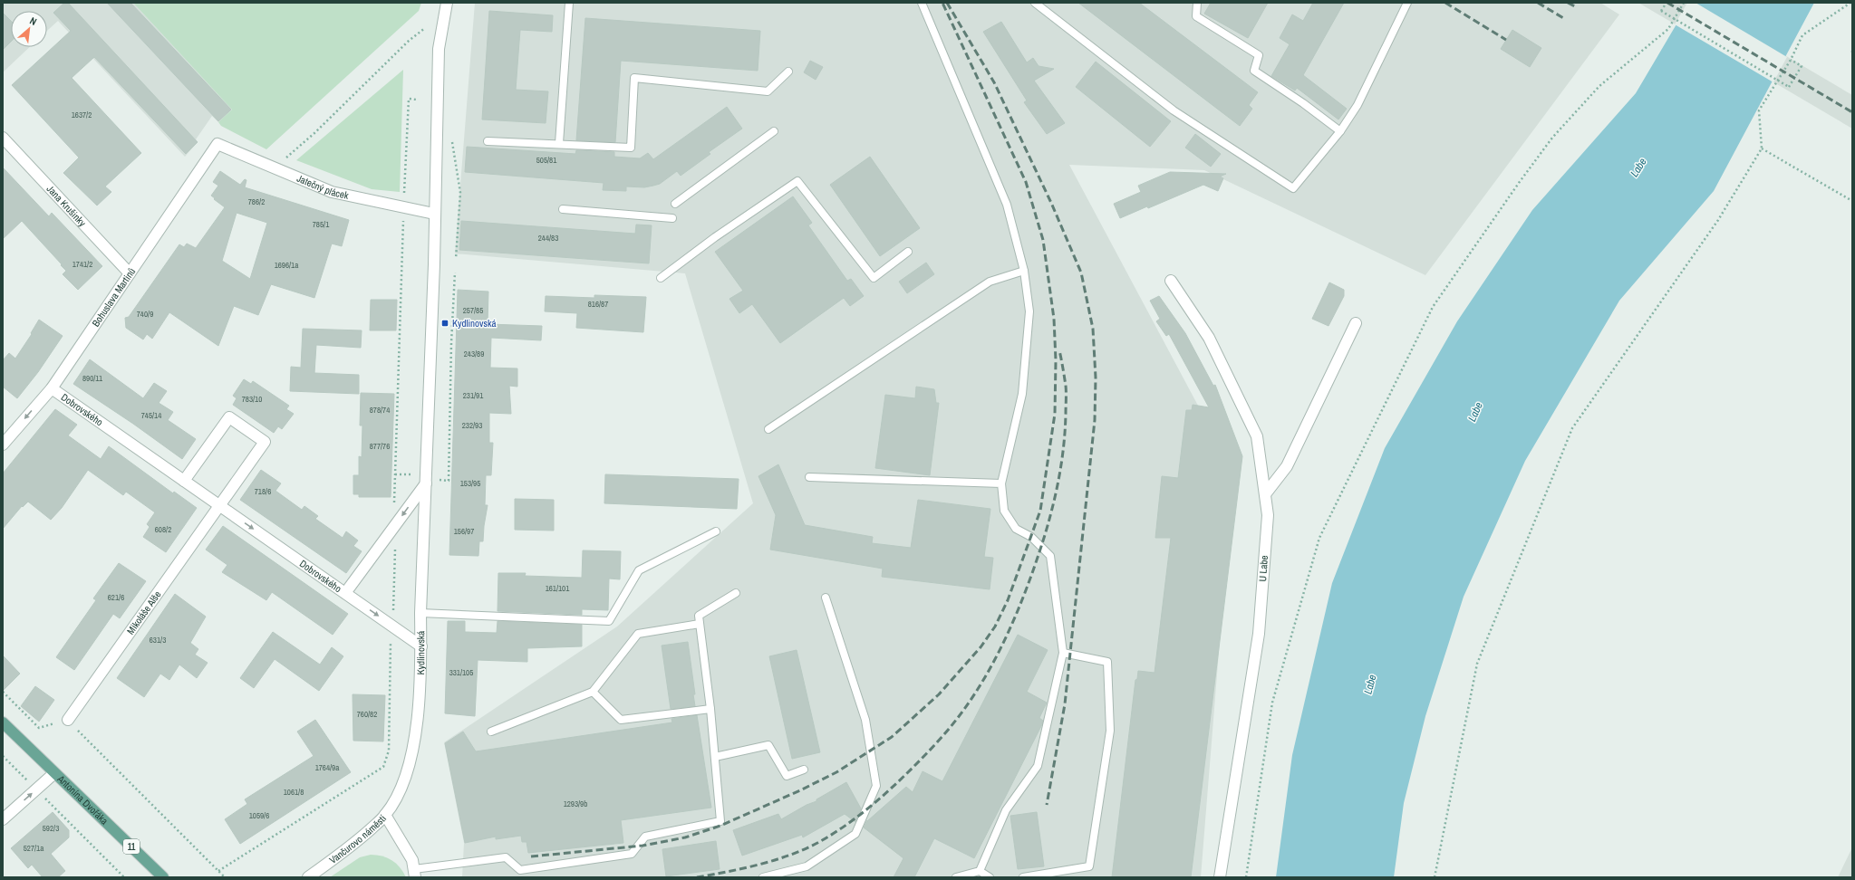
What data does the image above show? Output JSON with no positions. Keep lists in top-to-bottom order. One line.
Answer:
{"streets":{"main road":["Antonína Dvořáka","11"],"street":["Jatečný plácek","Jana Krušinky","Bohuslava Martinů","Dobrovského","U Labe","Mikoláše Alše","Kydlinovská","Vančurovo náměstí"]},"crossings":[["Jatečný plácek","Bohuslava Martinů"],["Jatečný plácek","Kydlinovská"],["Jana Krušinky","Bohuslava Martinů"],["Bohuslava Martinů","Dobrovského"],["Dobrovského","Mikoláše Alše"],["Dobrovského","Kydlinovská"],["Kydlinovská","Vančurovo náměstí"]],"one_way":["Dobrovského"],"water":["Labe"],"places":{"transit":["Kydlinovská"]},"house_numbers":["1637/2","505/81","786/2","785/1","244/83","1741/2","1696/1a","816/87","257/85","740/9","243/89","890/11","231/91","783/10","878/74","745/14","232/93","877/76","153/95","718/6","608/2","156/97","161/101","621/6","631/3","331/105","760/82","1764/9a","1061/8","1293/9b","1059/6","592/3","527/1a"],"north":"top right"}
